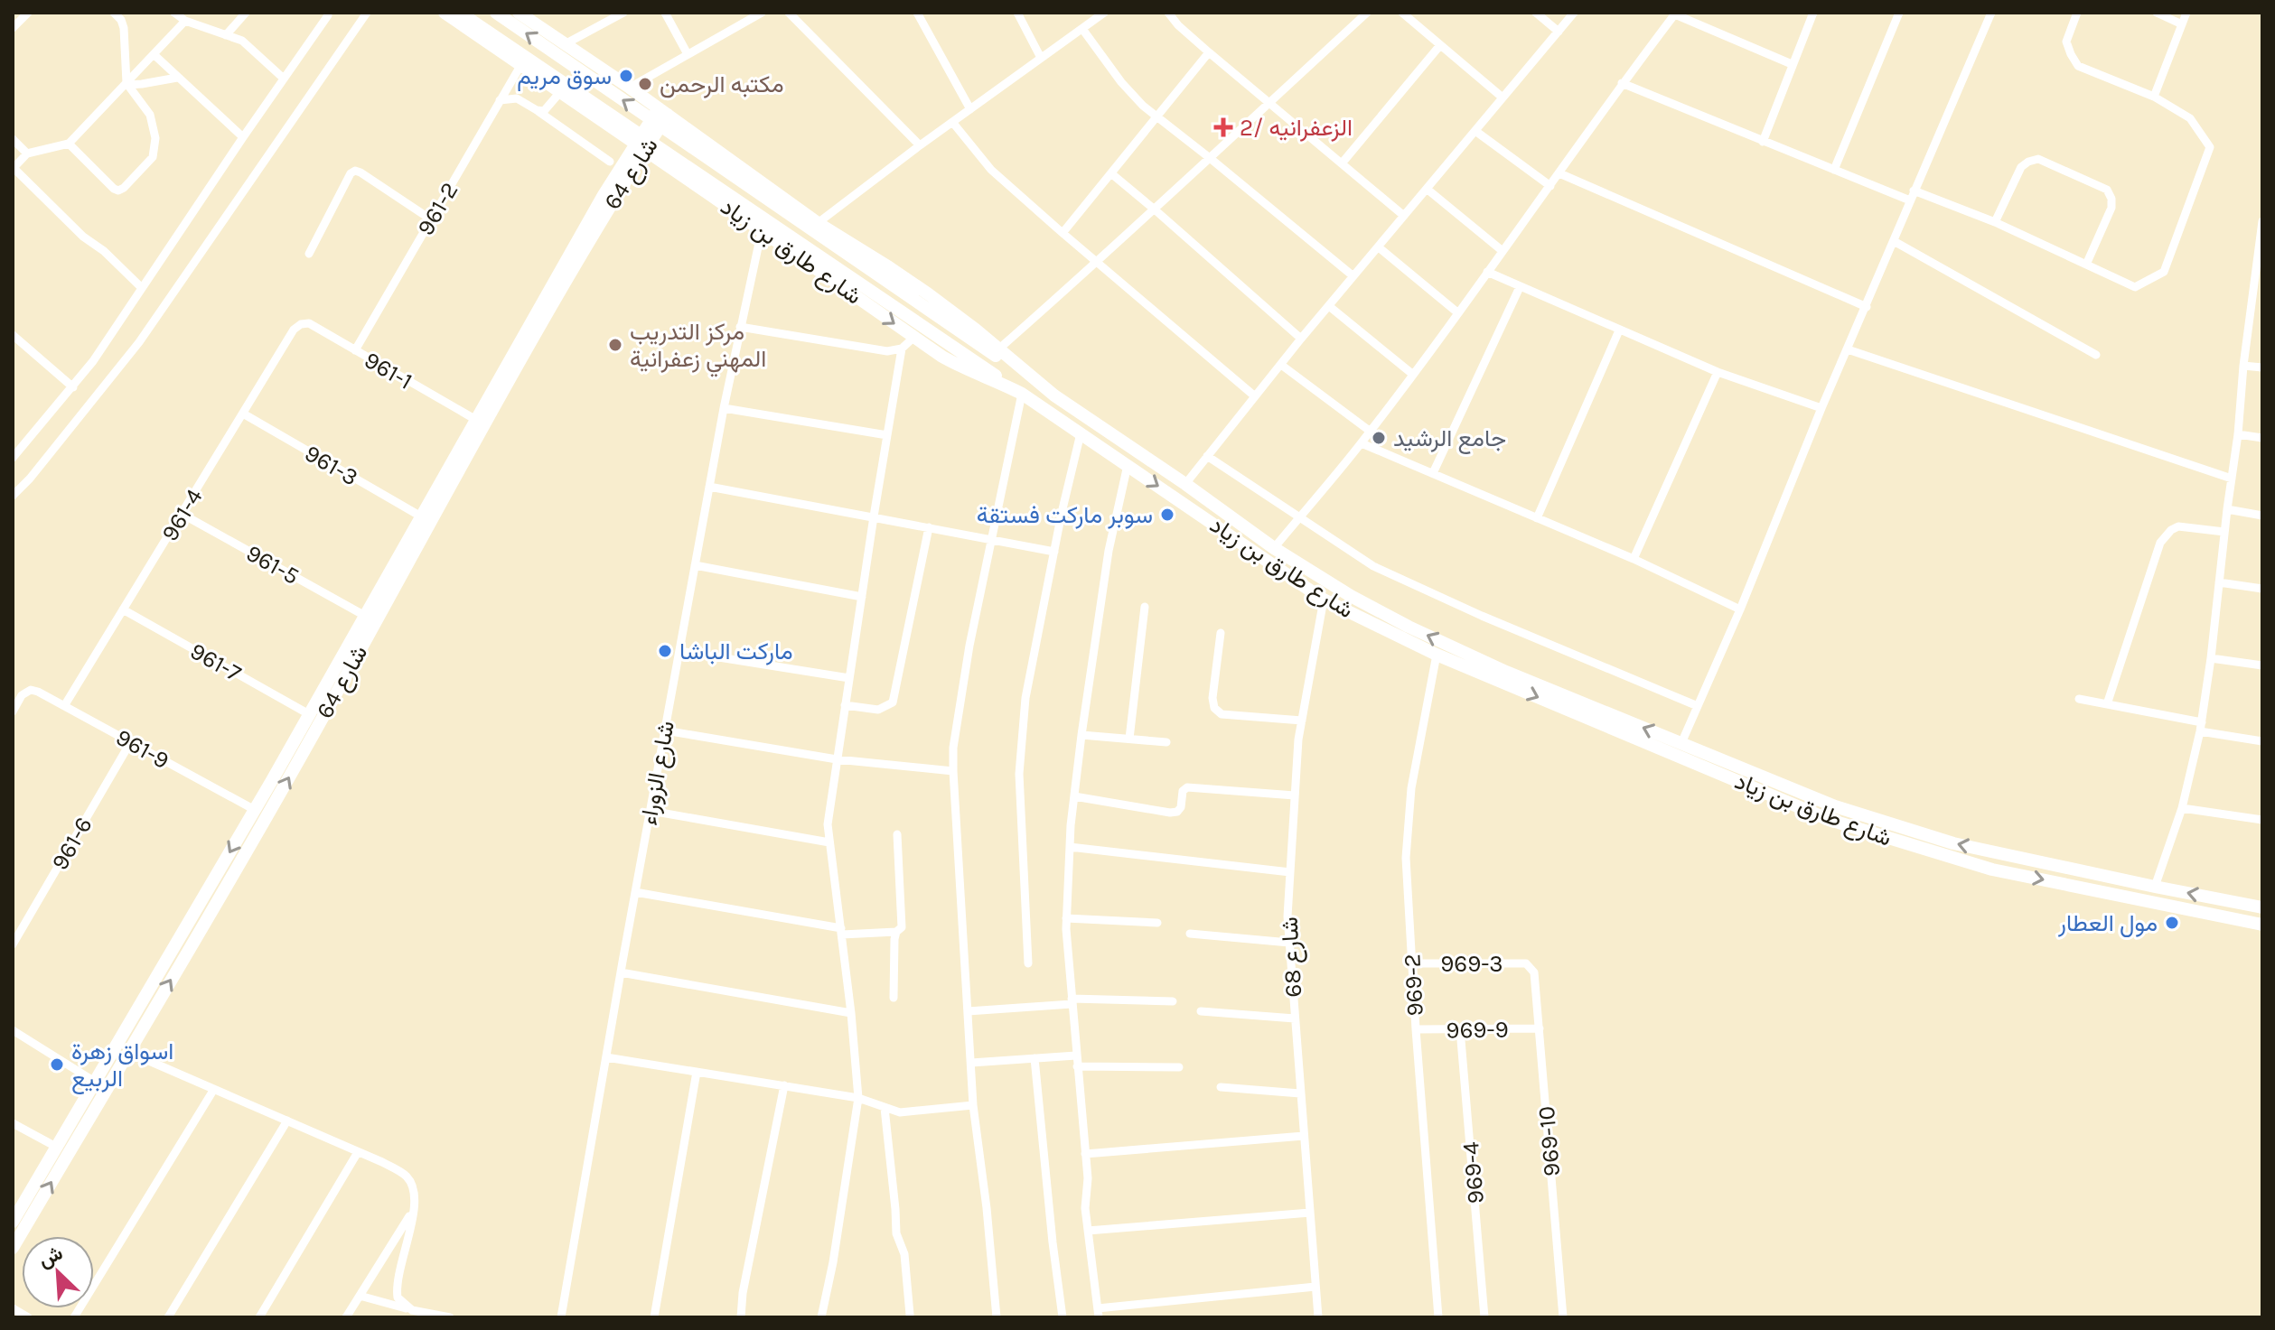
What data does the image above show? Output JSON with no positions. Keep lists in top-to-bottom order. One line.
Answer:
{"streets":{"main road":["شارع 64","شارع طارق بن زياد"],"street":["961-2","961-1","961-3","961-4","961-5","961-7","961-9","شارع الزوراء","961-6","شارع 68","969-3","969-2","969-9","969-10","969-4"]},"crossings":[["شارع 64","شارع طارق بن زياد"],["شارع 64","961-1"],["شارع 64","961-3"],["شارع 64","961-5"],["شارع 64","961-7"],["شارع 64","961-9"],["961-2","شارع طارق بن زياد"],["961-2","961-1"],["شارع طارق بن زياد","شارع الزوراء"],["شارع طارق بن زياد","شارع 68"],["شارع طارق بن زياد","969-2"],["961-1","961-4"],["961-3","961-4"],["961-4","961-5"],["961-4","961-7"],["961-4","961-9"],["961-9","961-6"],["969-3","969-2"],["969-3","969-10"],["969-2","969-9"],["969-9","969-10"],["969-9","969-4"]],"places":{"other":["سوق مريم","مكتبه الرحمن","مركز التدريب المهني زعفرانية","جامع الرشيد","سوبر ماركت فستقة","ماركت الباشا","مول العطار","اسواق زهرة الربيع"],"health":["الزعفرانيه /2"]},"north":"top left"}
